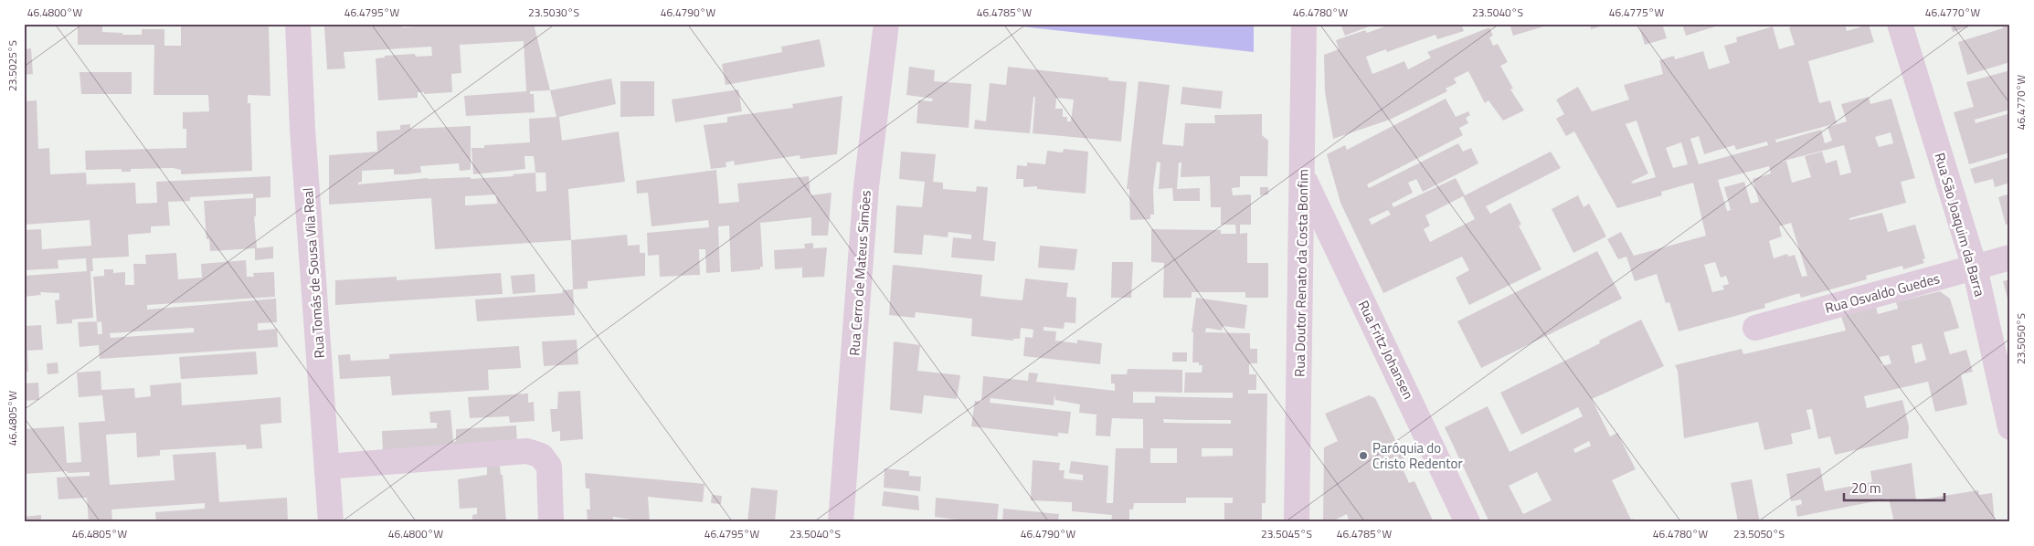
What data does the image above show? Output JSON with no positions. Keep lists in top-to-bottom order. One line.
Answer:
{"streets":{"street":["Rua São Joaquim da Barra","Rua Tomás de Sousa Vila Real","Rua Cerro de Mateus Simões","Rua Doutor Renato da Costa Bonfim","Rua Osvaldo Guedes","Rua Fritz Johansen"]},"crossings":[["Rua São Joaquim da Barra","Rua Osvaldo Guedes"],["Rua Doutor Renato da Costa Bonfim","Rua Fritz Johansen"]],"places":["Paróquia do Cristo Redentor"],"scale_bar":"20 m","coordinates":["46.4800°W","46.4795°W","23.5030°S","46.4790°W","46.4785°W","46.4780°W","23.5040°S","46.4775°W","46.4770°W","23.5025°S","23.5050°S","46.4805°W","23.5045°S"]}
